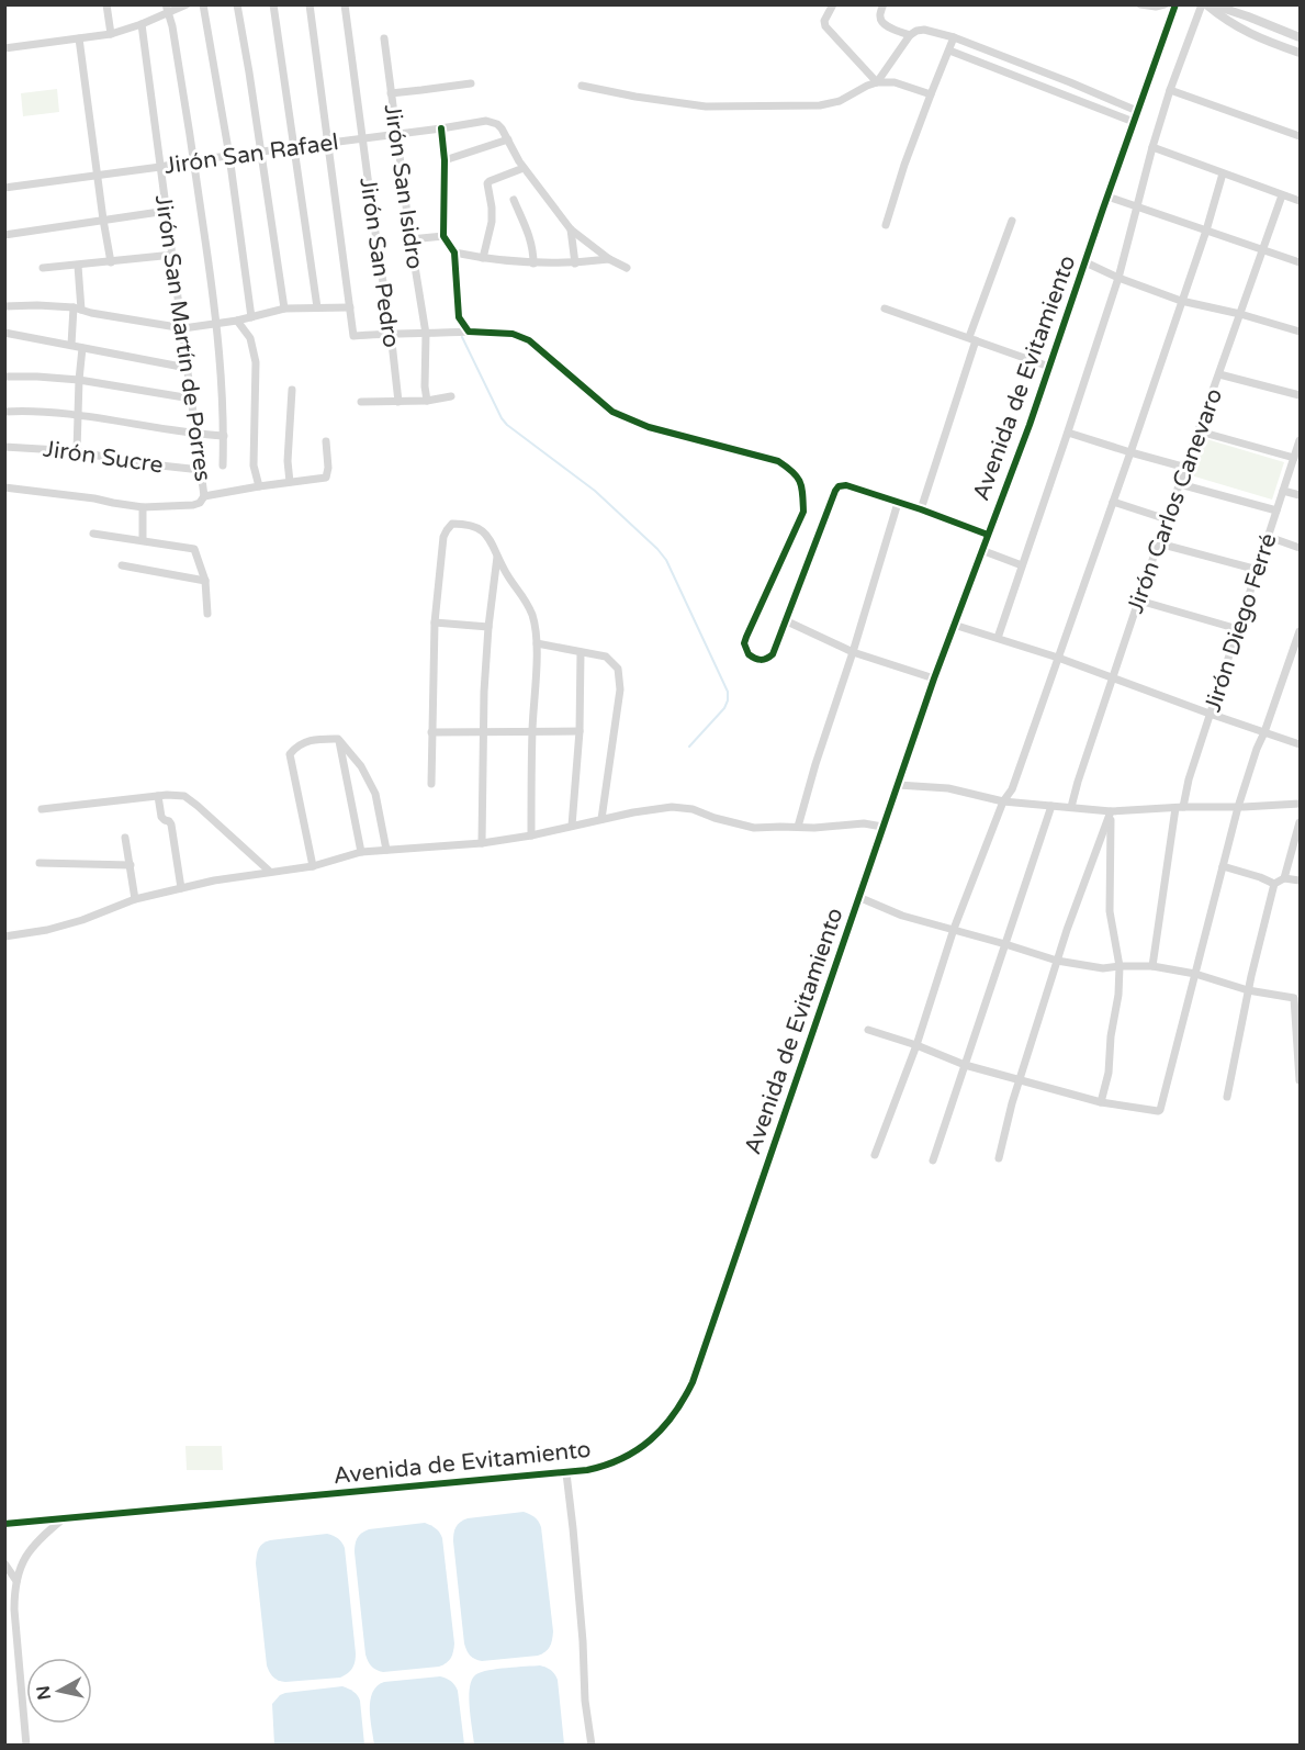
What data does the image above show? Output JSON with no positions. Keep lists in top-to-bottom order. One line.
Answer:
{"streets":{"street":["Jirón San Rafael","Jirón San Isidro","Jirón San Pedro","Jirón San Martín de Porres","Avenida de Evitamiento","Jirón Sucre","Jirón Carlos Canevaro","Jirón Diego Ferré"]},"crossings":[["Jirón San Rafael","Jirón San Isidro"],["Jirón San Rafael","Jirón San Pedro"],["Jirón San Rafael","Jirón San Martín de Porres"],["Jirón San Martín de Porres","Jirón Sucre"]],"north":"left"}
